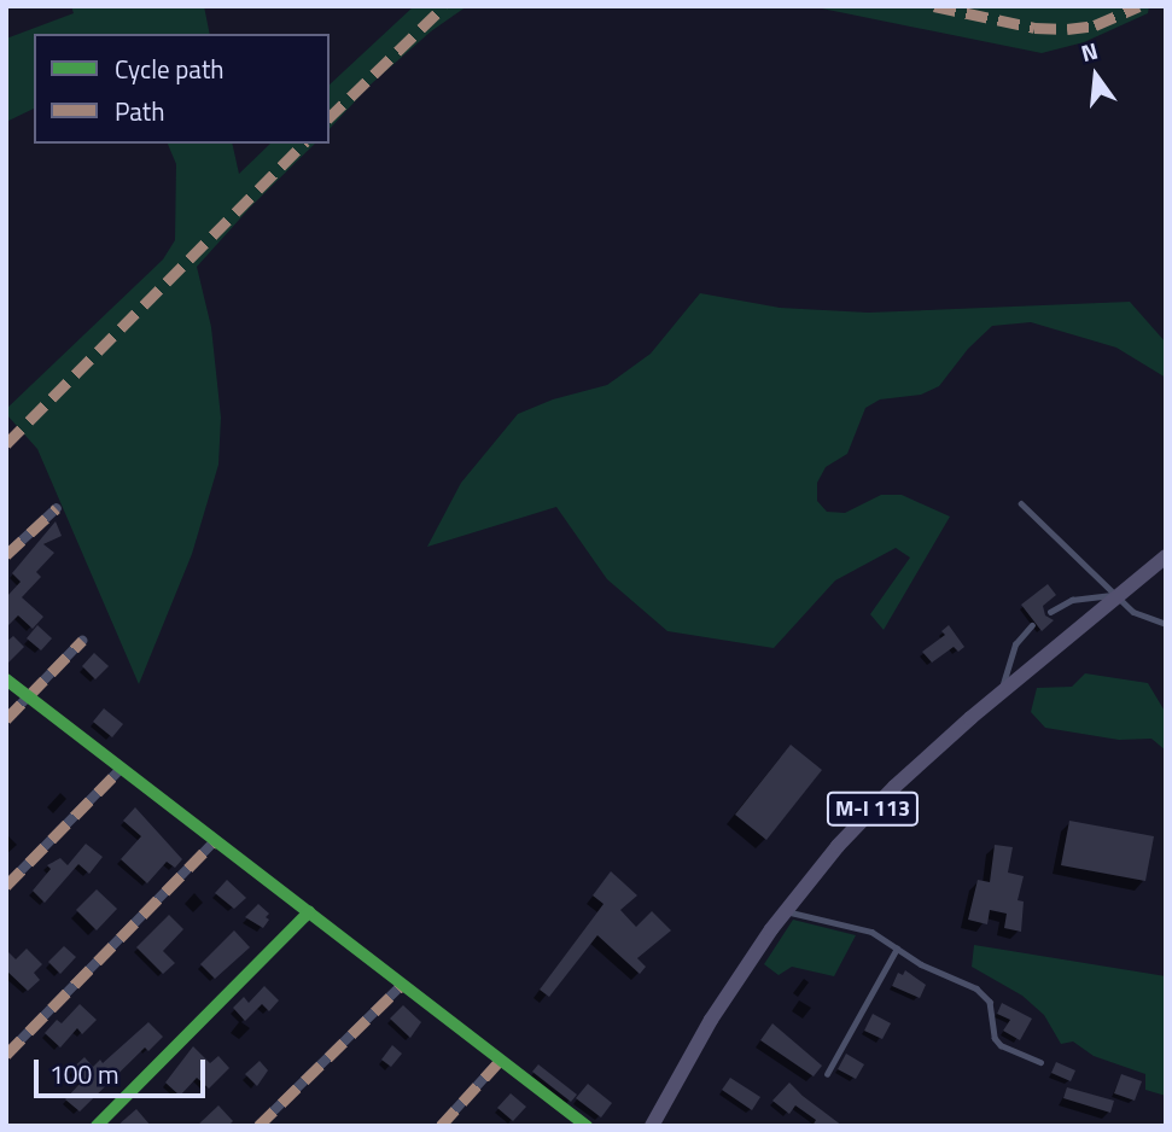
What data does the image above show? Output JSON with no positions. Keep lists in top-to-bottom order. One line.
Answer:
{"streets":{"main road":["M-I 113"]},"legend":["Cycle path","Path"],"scale_bar":"100 m","north":"top"}
